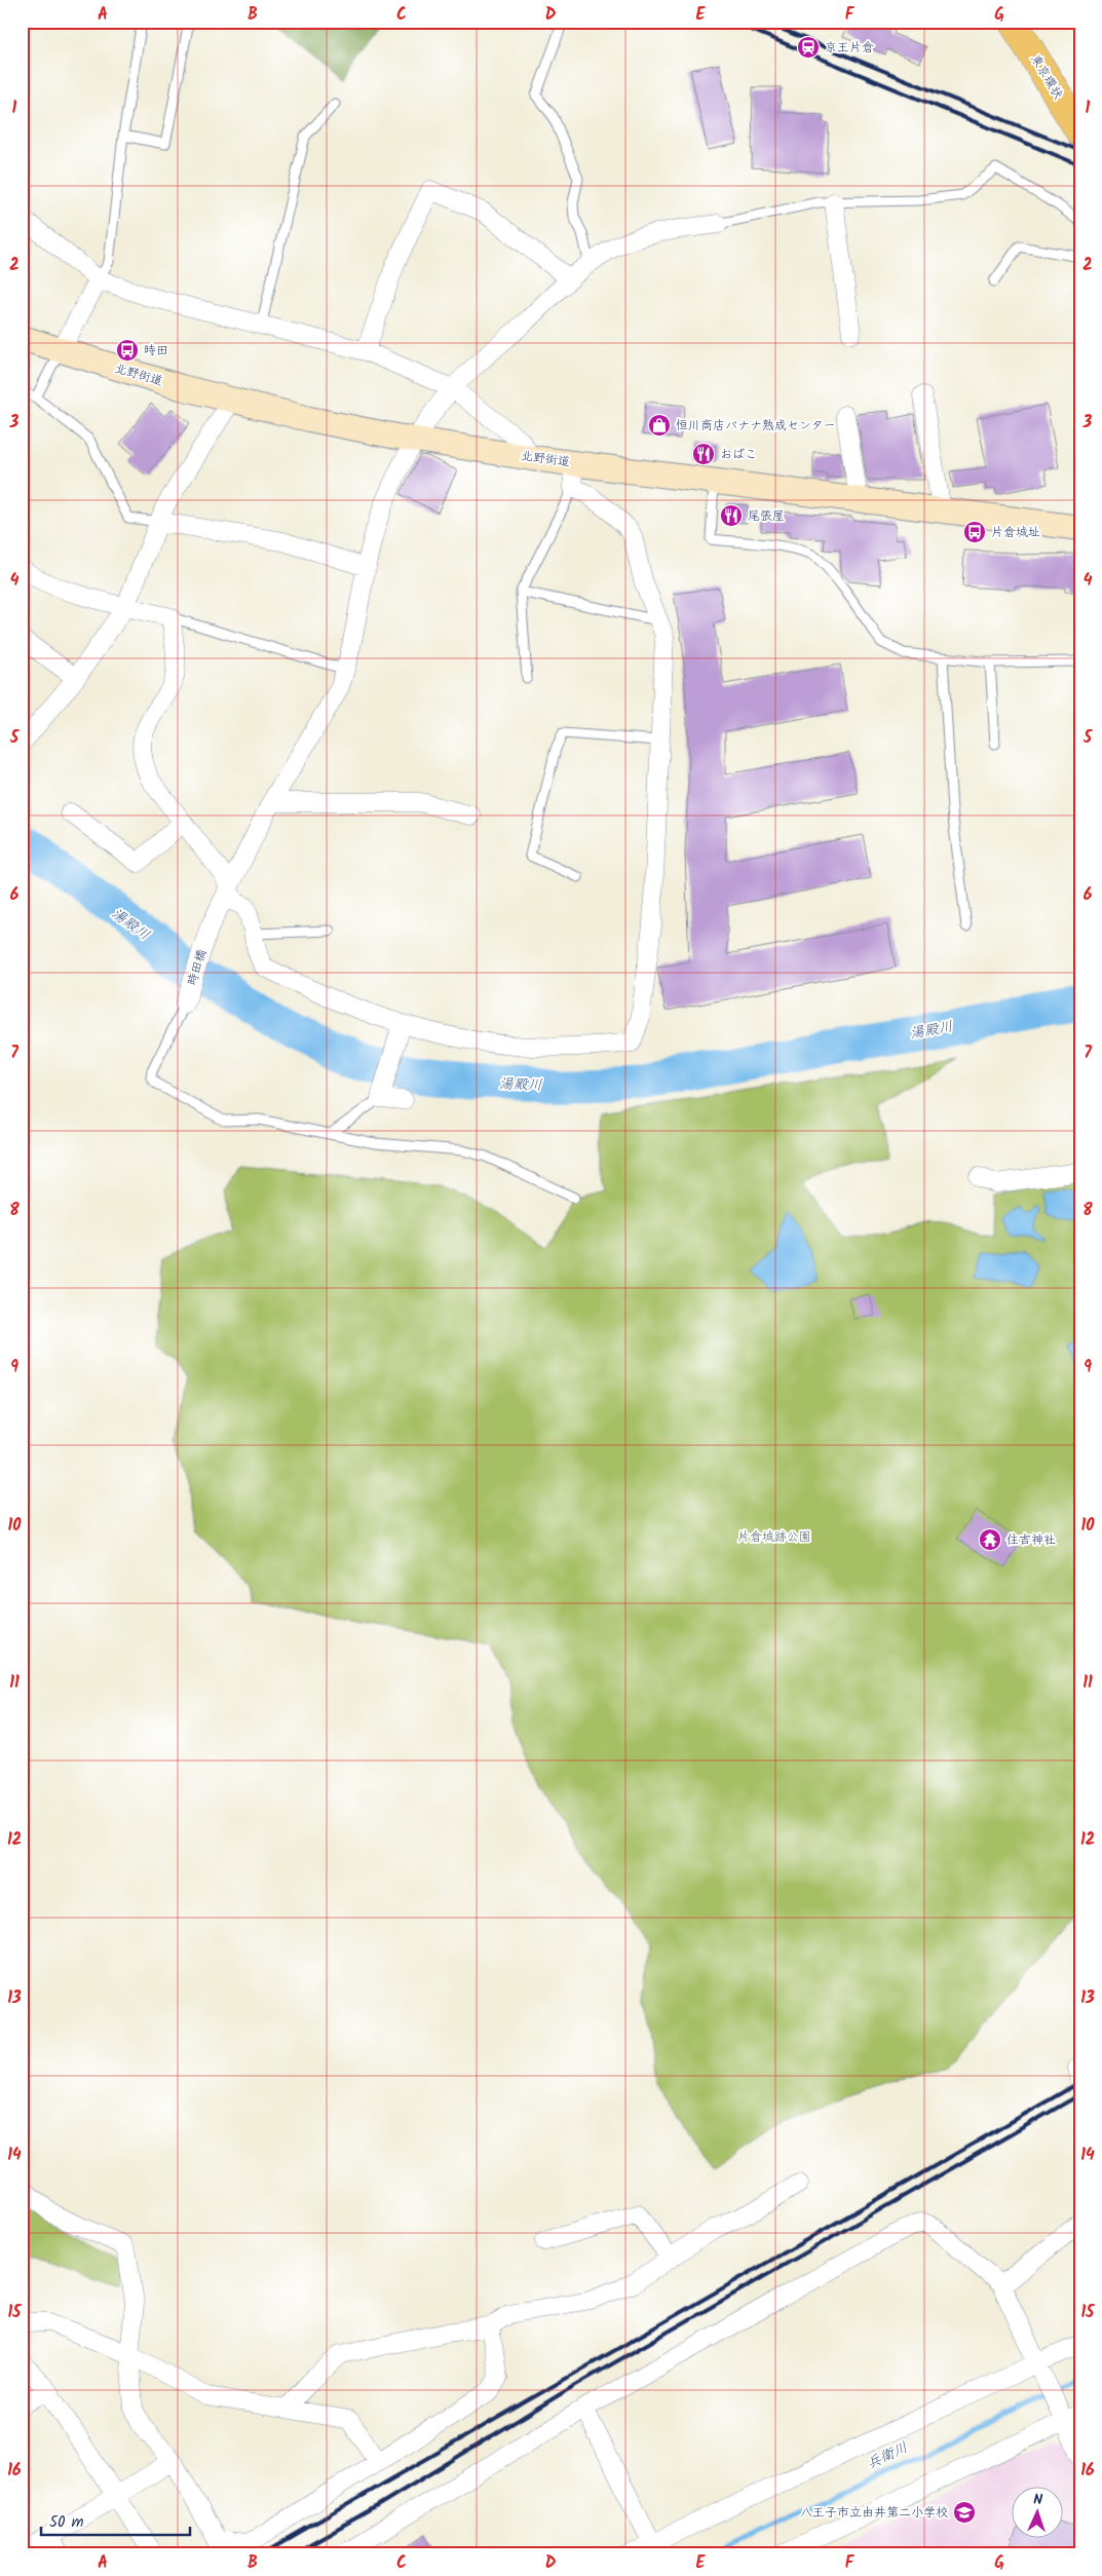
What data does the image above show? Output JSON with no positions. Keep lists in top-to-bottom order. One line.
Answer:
{"streets":{"highway":["東京環状"],"main road":["北野街道"],"street":["時田橋"]},"crossings":[["北野街道","時田橋"]],"water":["湯殿川","兵衛川"],"parks":["片倉城跡公園"],"places":{"station":["京王片倉"],"bus stop":["時田","片倉城址"],"shop":["恒川商店バナナ熟成センター"],"restaurant":["おばこ","尾張屋"],"temple":["住吉神社"],"school or university":["八王子市立由井第二小学校"]},"scale_bar":"50 m","north":"top","grid":{"columns":["A","B","C","D","E","F","G"],"rows":["1","2","3","4","5","6","7","8","9","10","11","12","13","14","15","16"]}}
